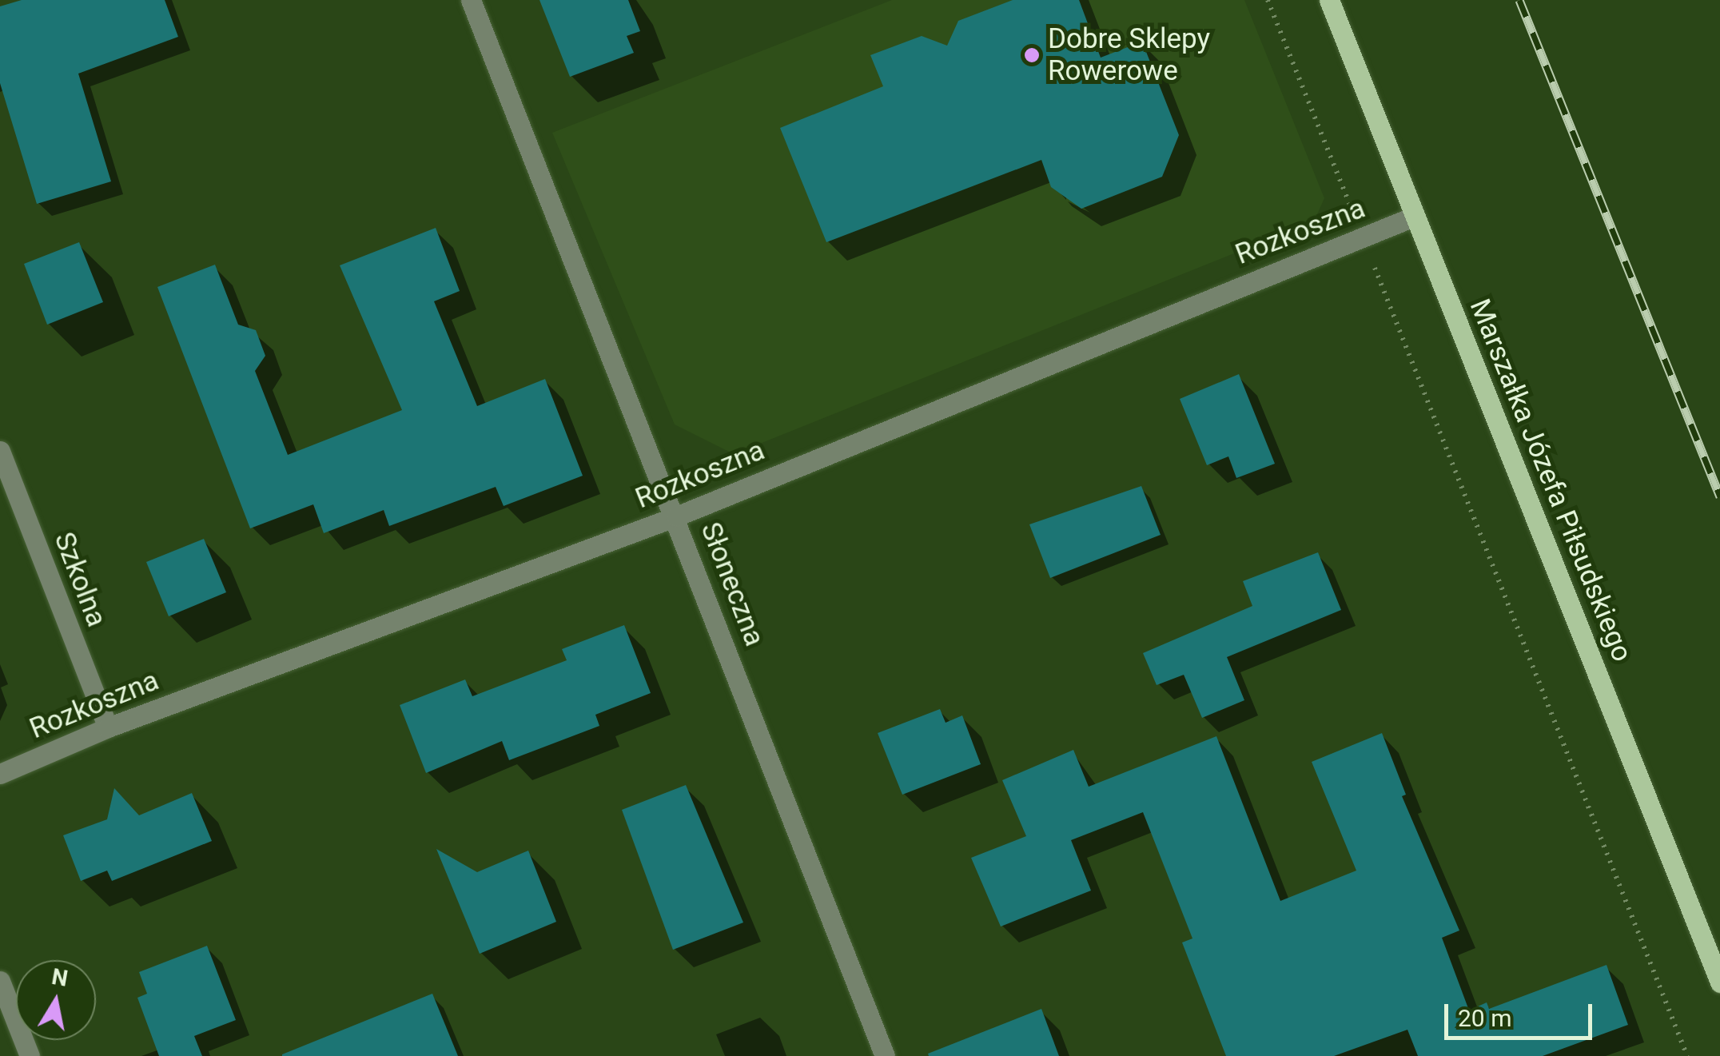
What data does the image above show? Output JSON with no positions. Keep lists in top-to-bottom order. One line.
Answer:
{"streets":{"main road":["Marszałka Józefa Piłsudskiego"],"street":["Rozkoszna","Szkolna","Słoneczna"]},"crossings":[["Rozkoszna","Marszałka Józefa Piłsudskiego"],["Rozkoszna","Szkolna"],["Rozkoszna","Słoneczna"]],"places":["Dobre Sklepy Rowerowe"],"scale_bar":"20 m","north":"top"}
